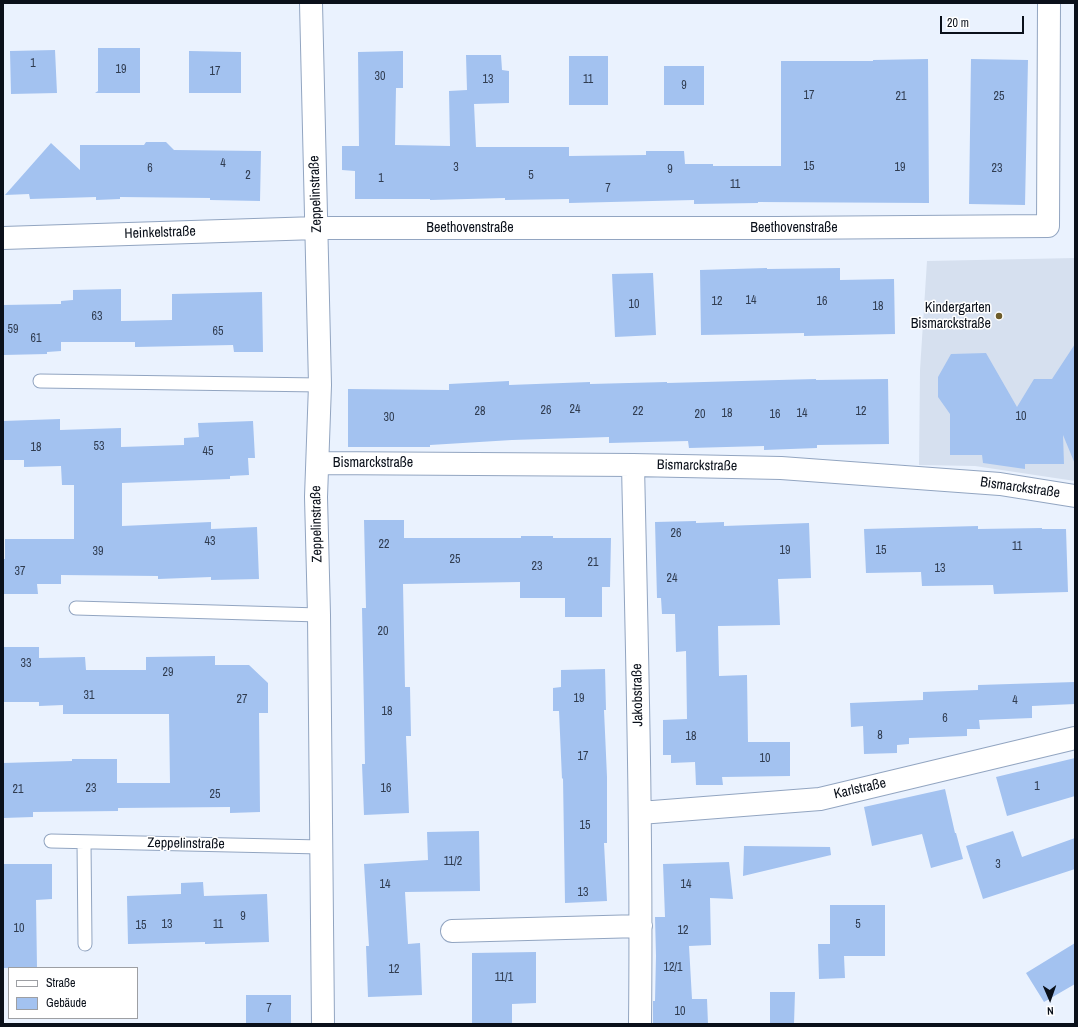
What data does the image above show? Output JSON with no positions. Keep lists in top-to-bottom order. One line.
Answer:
{"streets":{"street":["Zeppelinstraße","Beethovenstraße","Heinkelstraße","Bismarckstraße","Jakobstraße","Karlstraße"]},"crossings":[["Zeppelinstraße","Beethovenstraße"],["Zeppelinstraße","Heinkelstraße"],["Zeppelinstraße","Bismarckstraße"],["Beethovenstraße","Heinkelstraße"],["Bismarckstraße","Jakobstraße"],["Jakobstraße","Karlstraße"]],"places":["Kindergarten Bismarckstraße"],"house_numbers":["1","19","17","30","13","11","9","17","21","25","4","15","3","19","6","23","9","2","5","1","11","7","14","12","16","10","18","63","59","65","61","24","26","28","22","12","18","14","20","16","10","30","53","18","45","26","43","22","11","19","15","39","25","21","23","13","37","24","20","33","29","31","19","27","4","18","6","8","18","17","10","1","23","16","21","25","15","11/2","3","14","14","13","9","13","11","5","15","10","12","12/1","12","11/1","7","10"],"legend":["Straße","Gebäude"],"scale_bar":"20 m","north":"bottom"}
